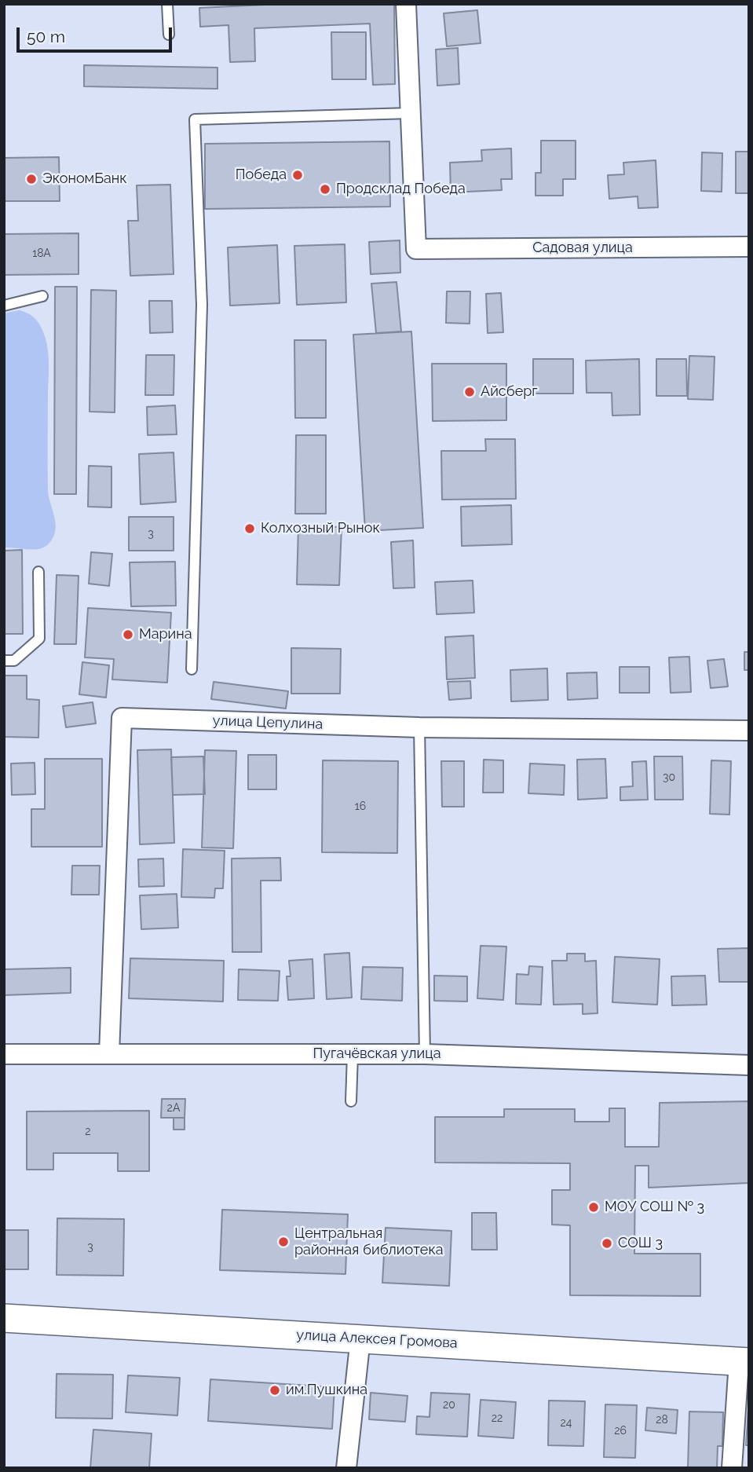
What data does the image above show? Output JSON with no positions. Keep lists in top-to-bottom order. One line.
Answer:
{"streets":{"street":["Садовая улица","улица Цепулина","Пугачёвская улица","улица Алексея Громова"]},"crossings":[["улица Цепулина","Пугачёвская улица"]],"places":["Победа","ЭкономБанк","Продсклад Победа","Айсберг","Колхозный Рынок","Марина","МОУ СОШ № 3","Центральная районная библиотека","СОШ 3","им.Пушкина"],"house_numbers":["18А","3","30","16","2А","2","3","20","22","28","24","26"],"scale_bar":"50 m"}
